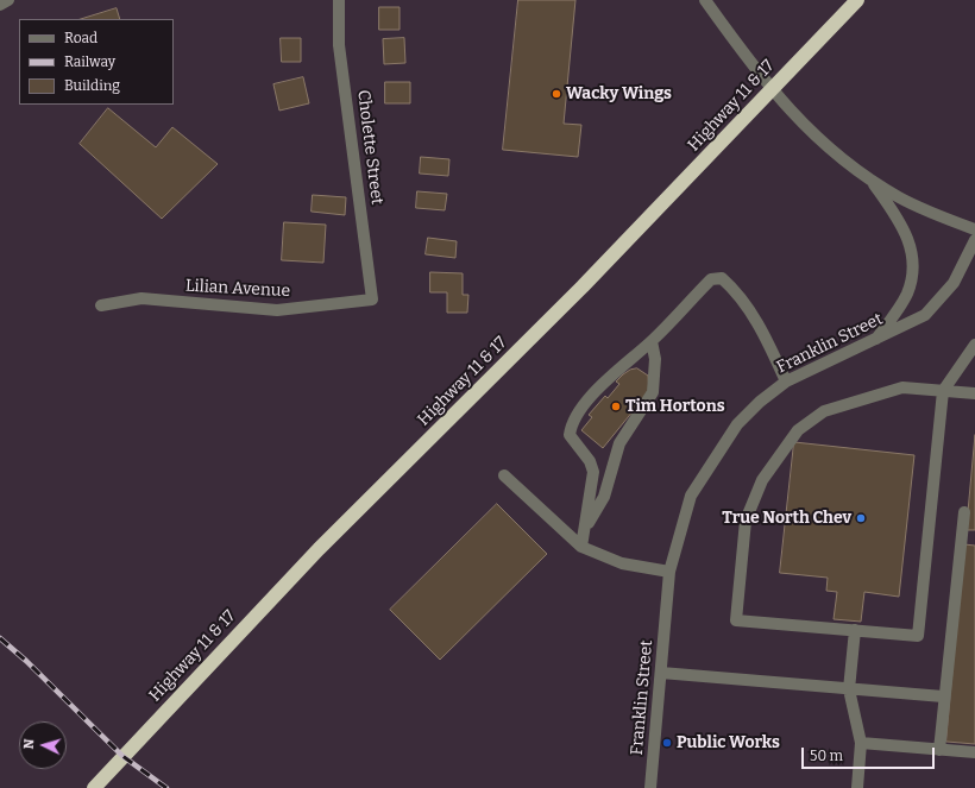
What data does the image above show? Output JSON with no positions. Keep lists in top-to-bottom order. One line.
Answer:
{"streets":{"highway":["Highway 11 & 17"],"street":["Cholette Street","Lilian Avenue","Franklin Street"]},"crossings":[["Cholette Street","Lilian Avenue"]],"places":["Wacky Wings","Tim Hortons","True North Chev","Public Works"],"legend":["Road","Railway","Building"],"scale_bar":"50 m","north":"left"}
